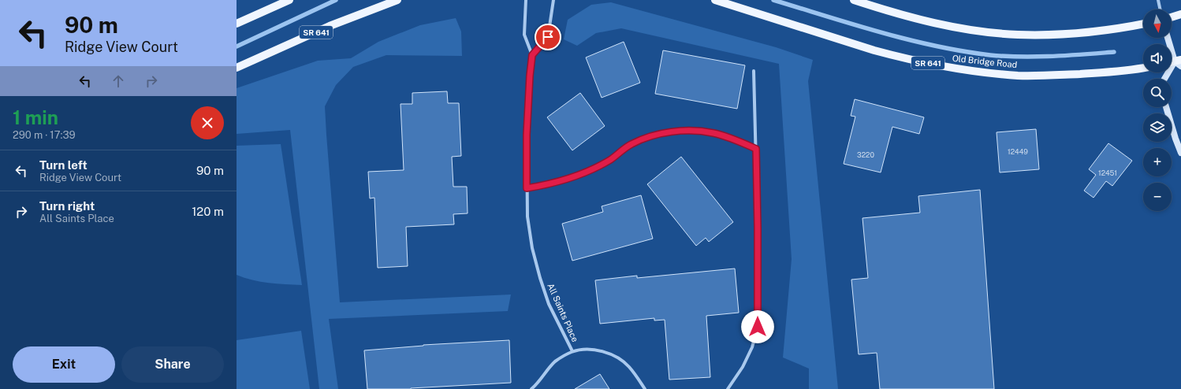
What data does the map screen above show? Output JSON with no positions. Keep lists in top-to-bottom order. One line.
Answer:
{"streets":{"main road":["SR 641","Old Bridge Road"],"street":["All Saints Place"]},"house_numbers":["12449","3220","12451"],"north":"bottom","page":{"turn":["90 m","Ridge View Court"],"map_buttons":["+","−"],"heading":["1 min","290 m · 17:39"],"list":[{"name":"Turn left","note":"Ridge View Court","value":"90 m"},{"name":"Turn right","note":"All Saints Place","value":"120 m"}],"buttons":["Exit","Share"]}}
